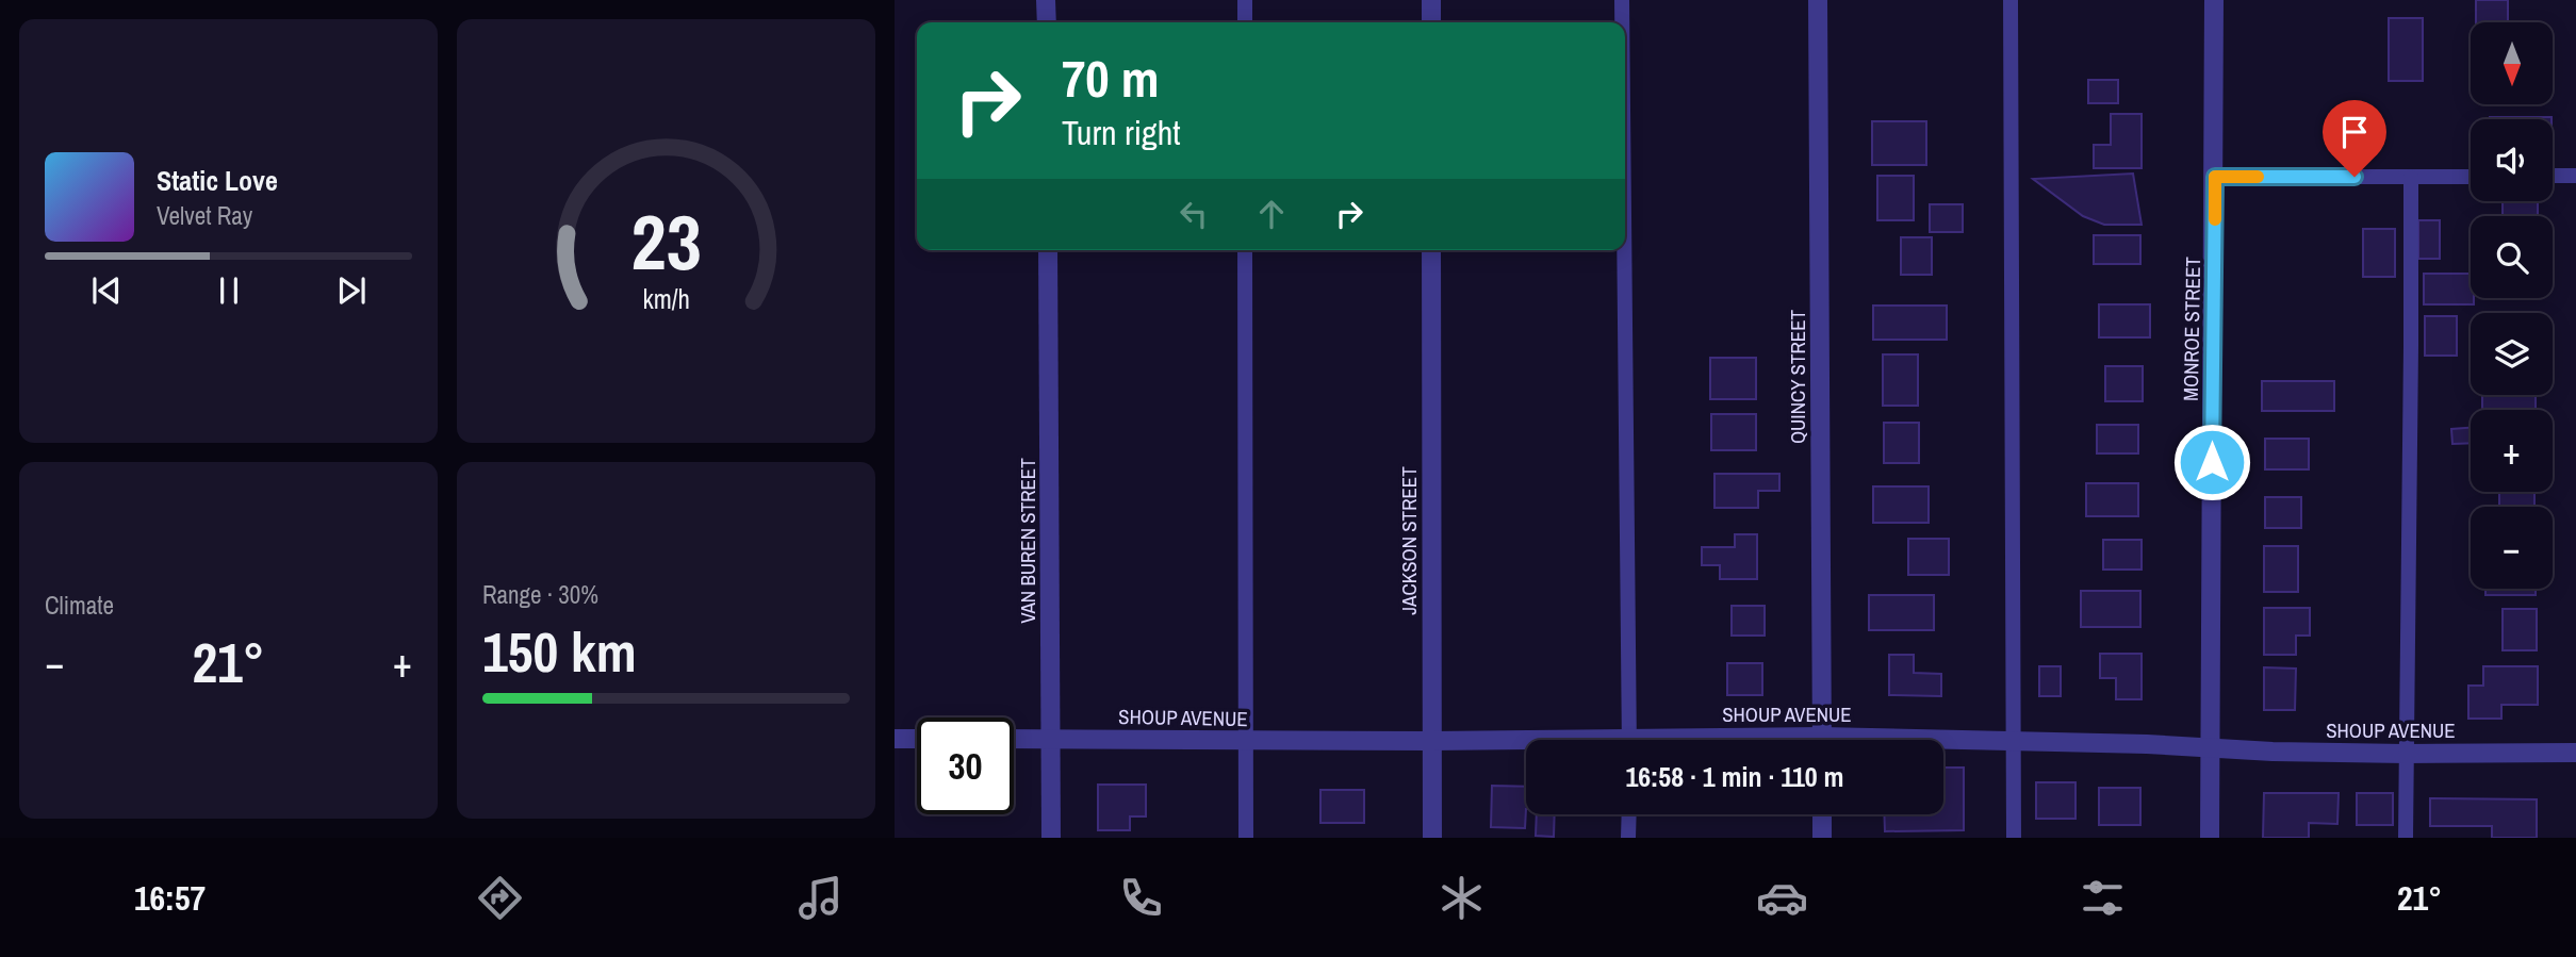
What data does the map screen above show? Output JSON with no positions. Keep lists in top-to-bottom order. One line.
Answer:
{"streets":{"street":["MONROE STREET","QUINCY STREET","VAN BUREN STREET","JACKSON STREET","SHOUP AVENUE"]},"crossings":[["MONROE STREET","SHOUP AVENUE"],["VAN BUREN STREET","SHOUP AVENUE"],["JACKSON STREET","SHOUP AVENUE"]],"north":"bottom","page":{"map_buttons":["+","−"],"turn":["70 m","Turn right"],"song":["Static Love","Velvet Ray"],"tile":["Climate",["Range · 30%","150 km"]],"heat":["−","21°","+"],"limit":"30","trip":"16:58 · 1 min · 110 m","tabs":["16:57","21°"],"gauge":["23","km/h"]}}
